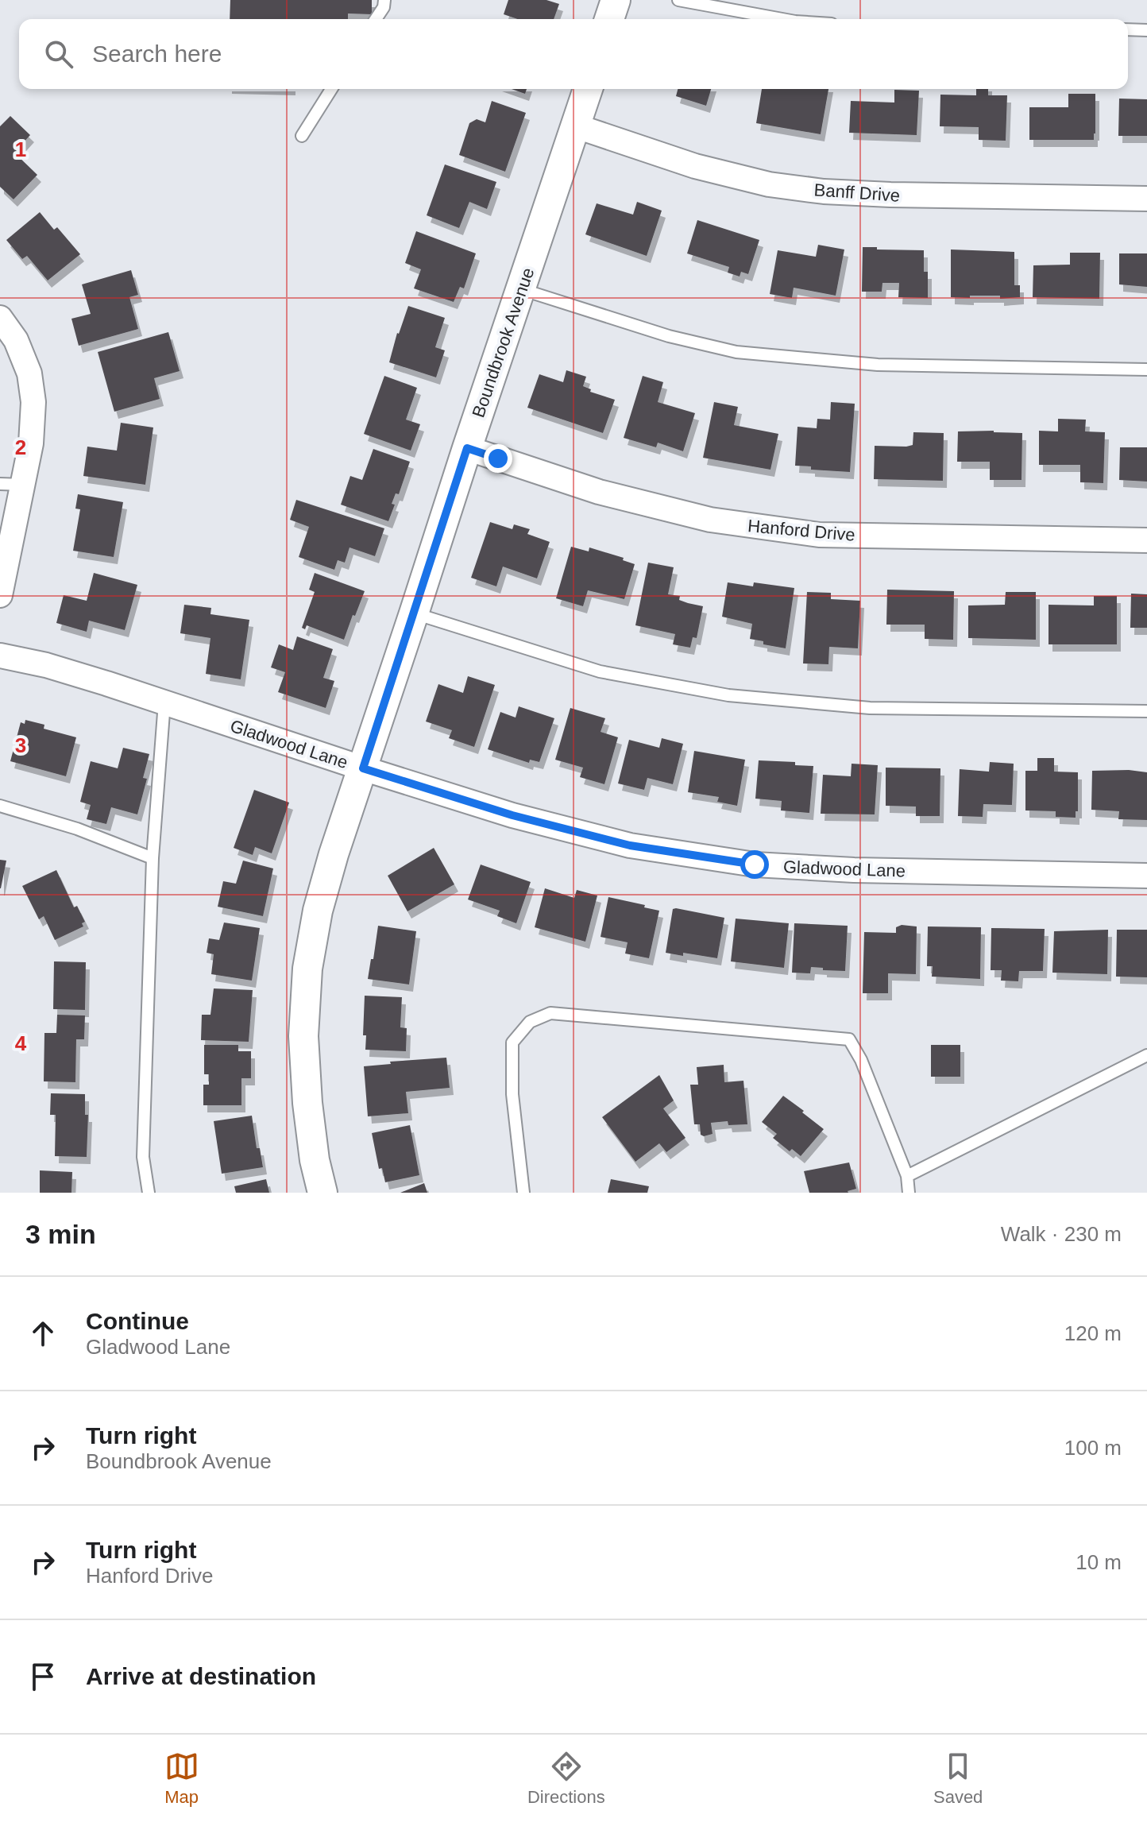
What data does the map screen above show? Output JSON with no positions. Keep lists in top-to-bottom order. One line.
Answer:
{"streets":{"street":["Banff Drive","Boundbrook Avenue","Hanford Drive","Gladwood Lane"]},"crossings":[["Banff Drive","Boundbrook Avenue"],["Boundbrook Avenue","Hanford Drive"],["Boundbrook Avenue","Gladwood Lane"]],"page":{"search":"Search here","heading":["3 min","Walk · 230 m"],"list":[["Continue","Gladwood Lane","120 m"],["Turn right","Boundbrook Avenue","100 m"],["Turn right","Hanford Drive","10 m"],"Arrive at destination"],"nav":["Map","Directions","Saved"]},"grid":{"rows":["1","2","3","4"]}}
